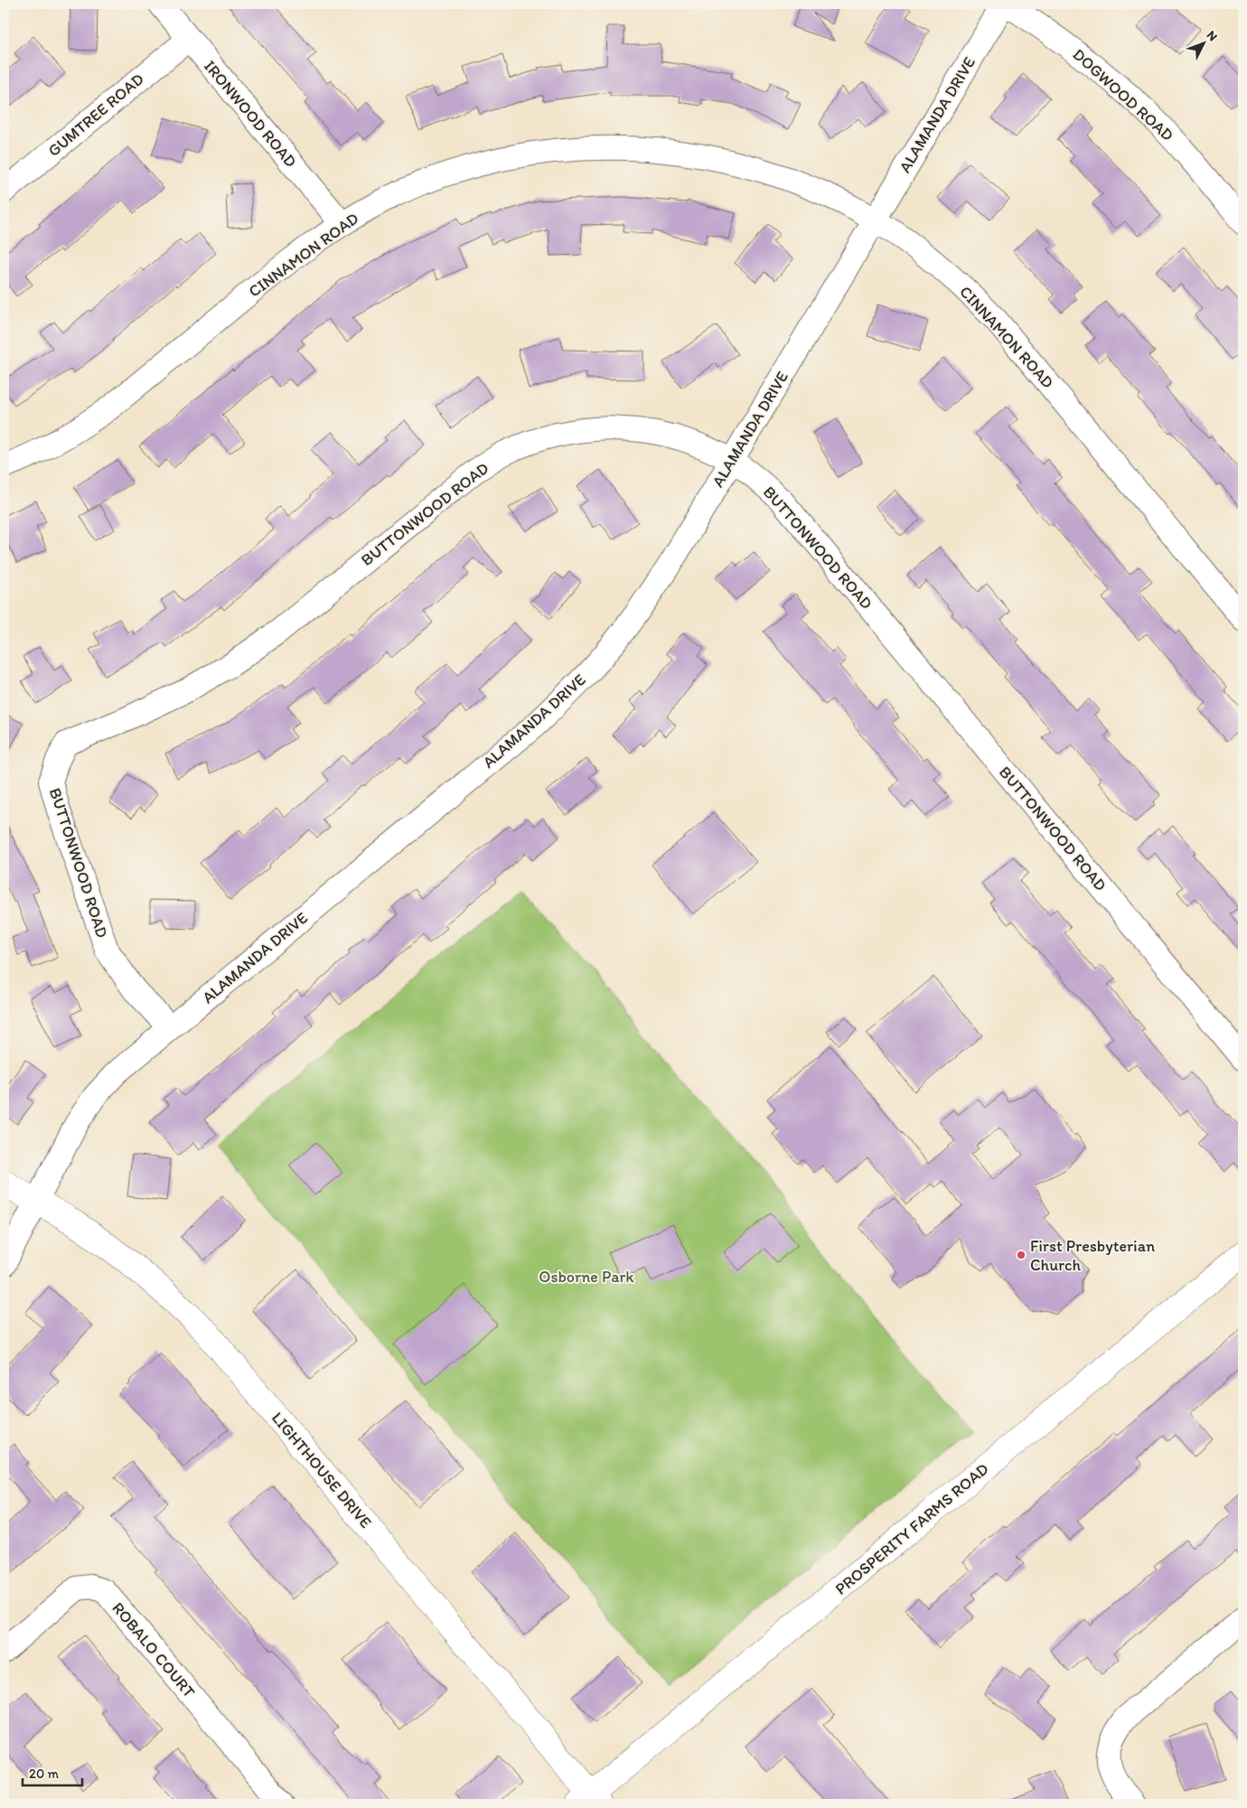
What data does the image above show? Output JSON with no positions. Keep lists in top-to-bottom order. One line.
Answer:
{"streets":{"street":["DOGWOOD ROAD","IRONWOOD ROAD","GUMTREE ROAD","ALAMANDA DRIVE","CINNAMON ROAD","BUTTONWOOD ROAD","LIGHTHOUSE DRIVE","PROSPERITY FARMS ROAD","ROBALO COURT"]},"crossings":[["DOGWOOD ROAD","ALAMANDA DRIVE"],["IRONWOOD ROAD","GUMTREE ROAD"],["IRONWOOD ROAD","CINNAMON ROAD"],["ALAMANDA DRIVE","CINNAMON ROAD"],["ALAMANDA DRIVE","BUTTONWOOD ROAD"],["ALAMANDA DRIVE","LIGHTHOUSE DRIVE"],["LIGHTHOUSE DRIVE","PROSPERITY FARMS ROAD"]],"parks":["Osborne Park"],"places":["First Presbyterian Church"],"scale_bar":"20 m","north":"top right"}
